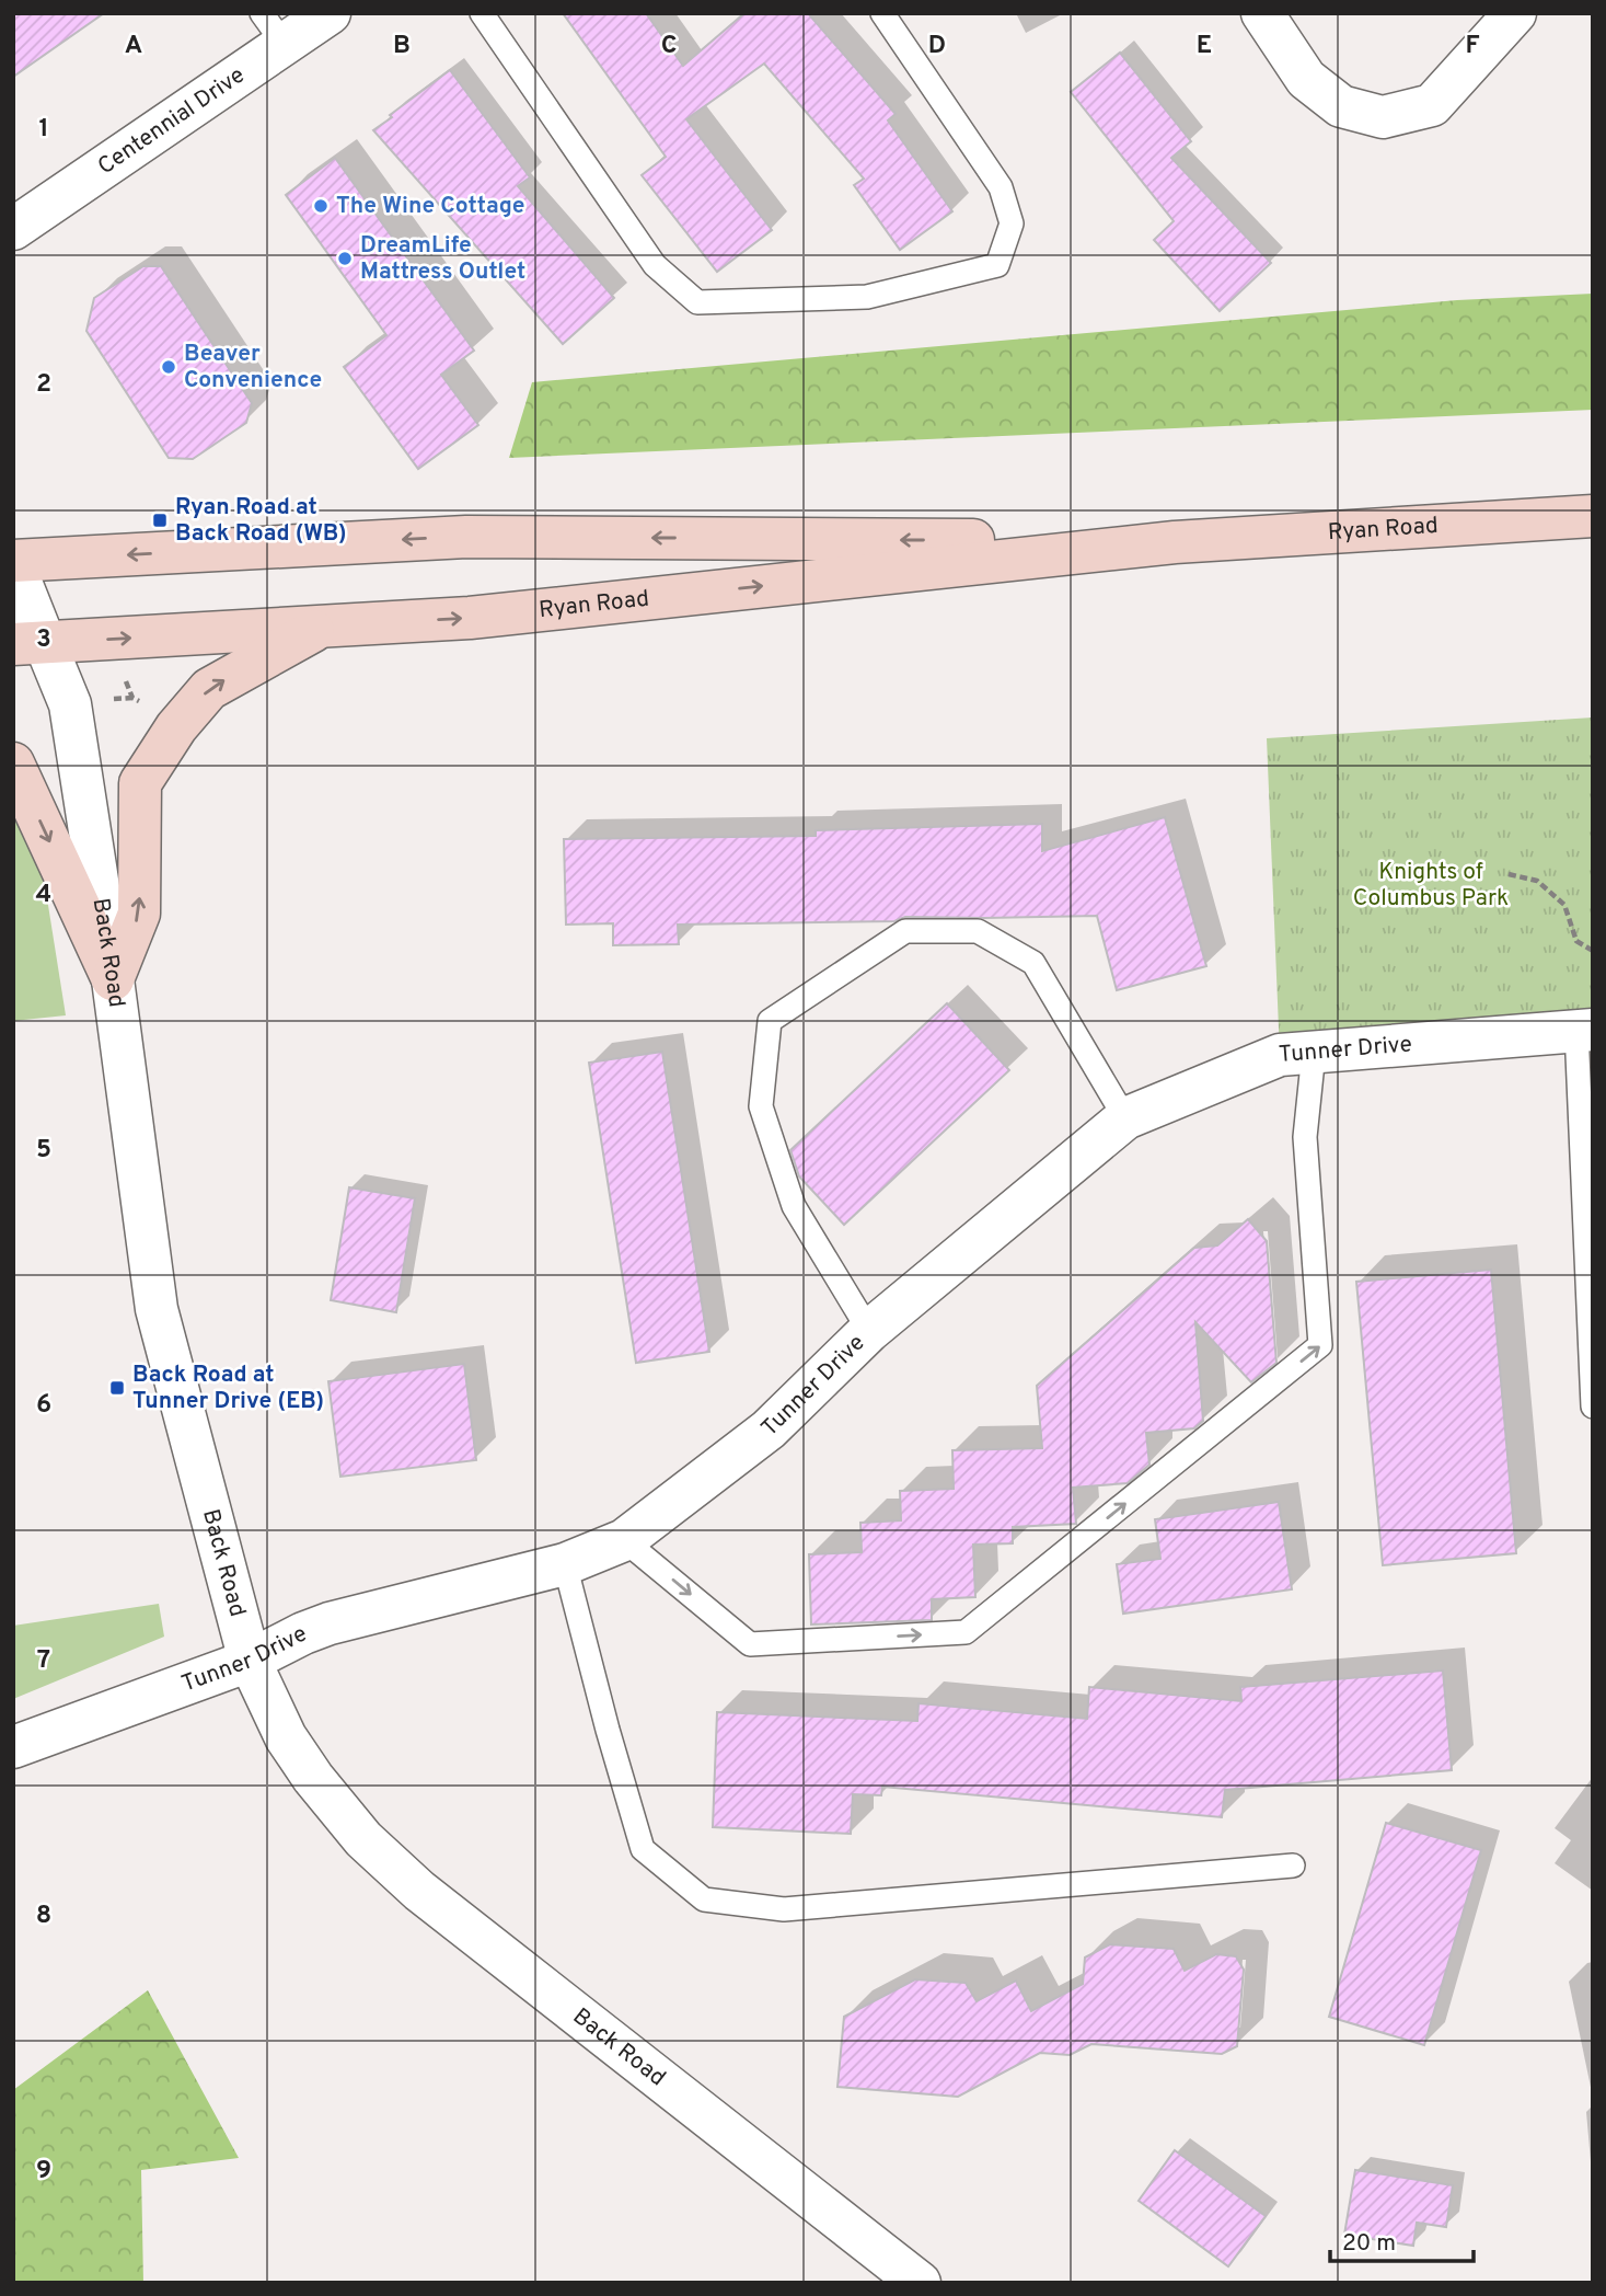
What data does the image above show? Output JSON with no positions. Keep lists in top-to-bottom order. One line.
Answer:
{"streets":{"main road":["Ryan Road"],"street":["Centennial Drive","Back Road","Tunner Drive"]},"crossings":[["Ryan Road","Back Road"],["Back Road","Tunner Drive"]],"parks":["Knights of Columbus Park"],"places":{"other":["The Wine Cottage","DreamLife Mattress Outlet","Beaver Convenience"],"transit":["Ryan Road at Back Road (WB)","Back Road at Tunner Drive (EB)"]},"scale_bar":"20 m","grid":{"columns":["A","B","C","D","E","F"],"rows":["1","2","3","4","5","6","7","8","9"]}}
